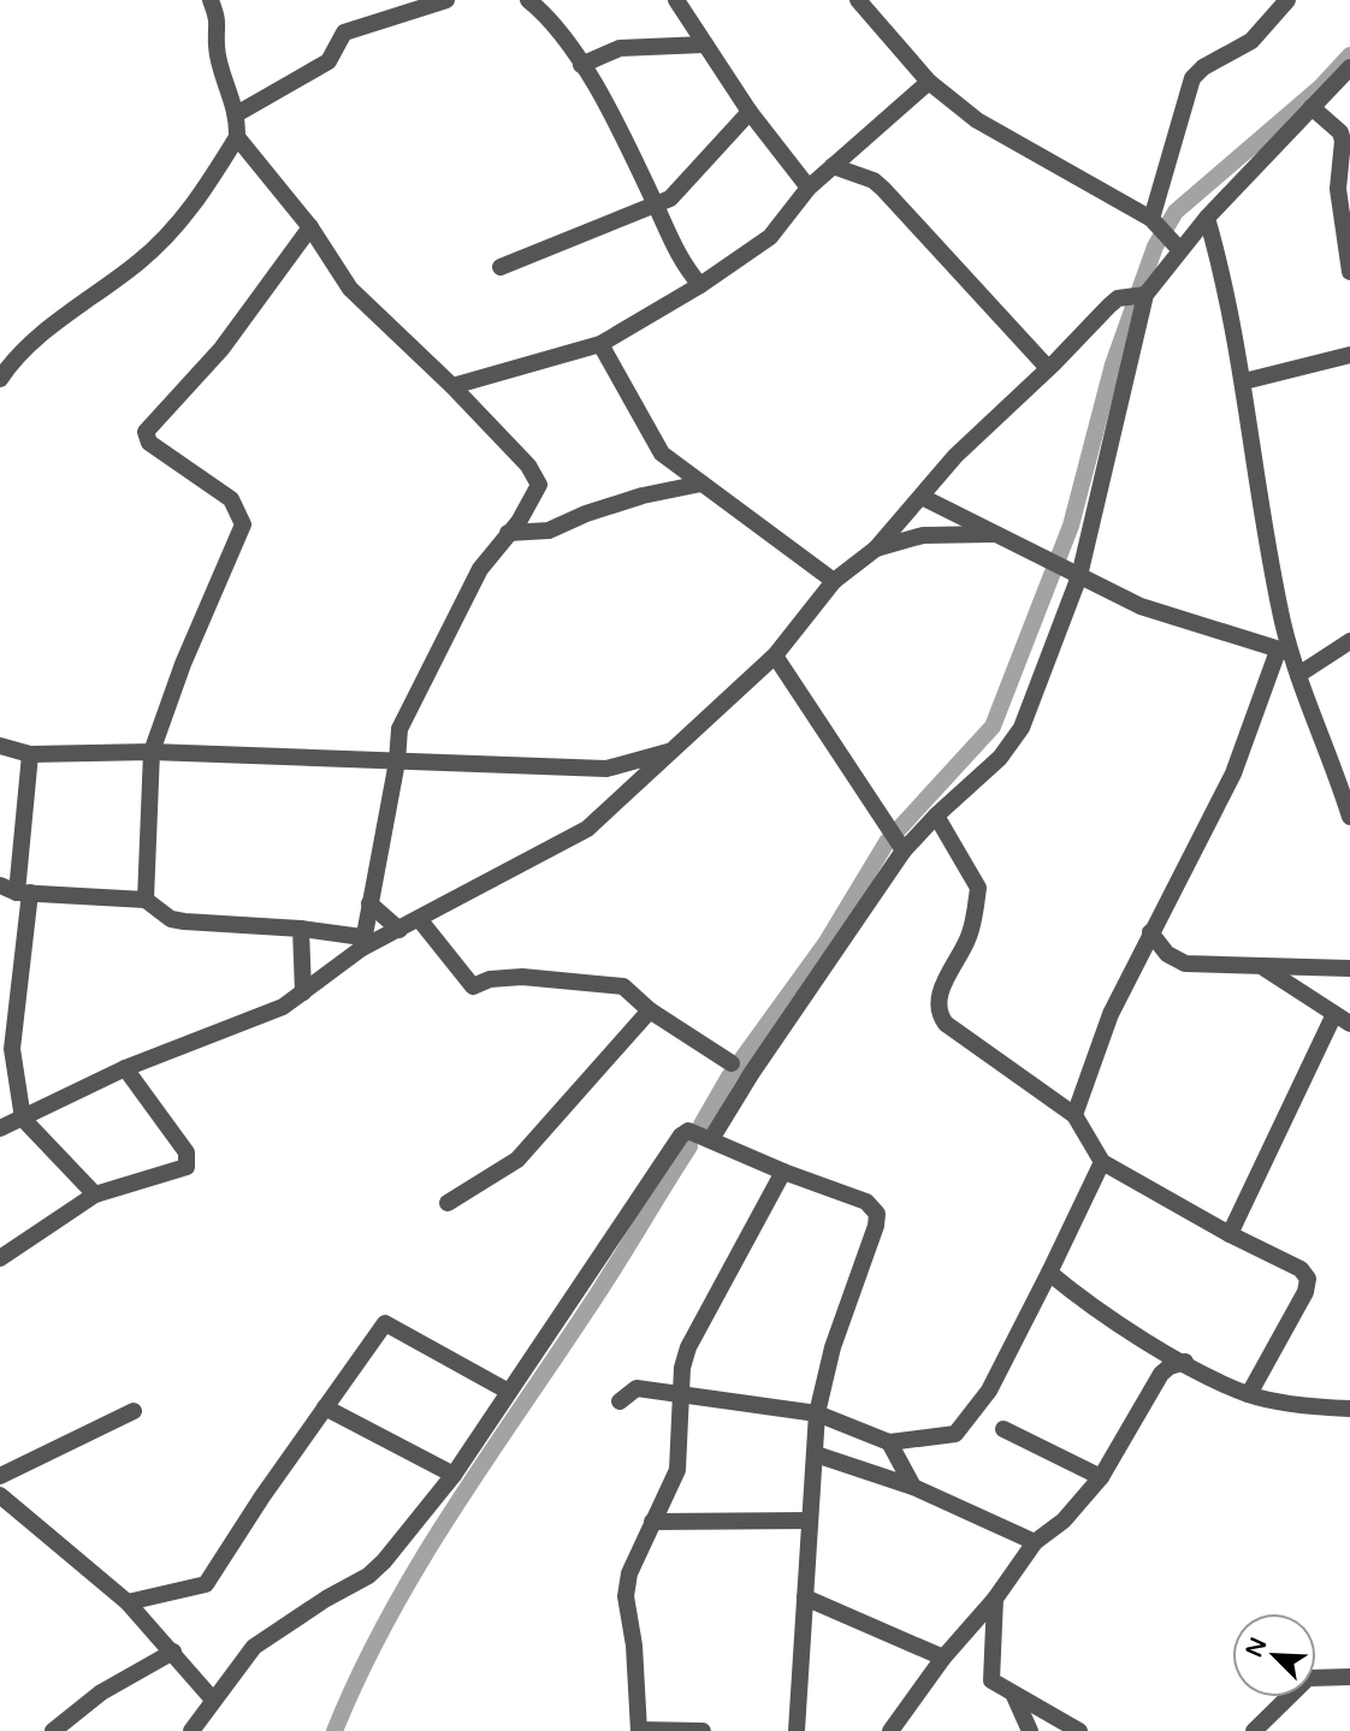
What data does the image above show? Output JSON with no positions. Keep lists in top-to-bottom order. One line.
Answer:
{"north":"top left"}
